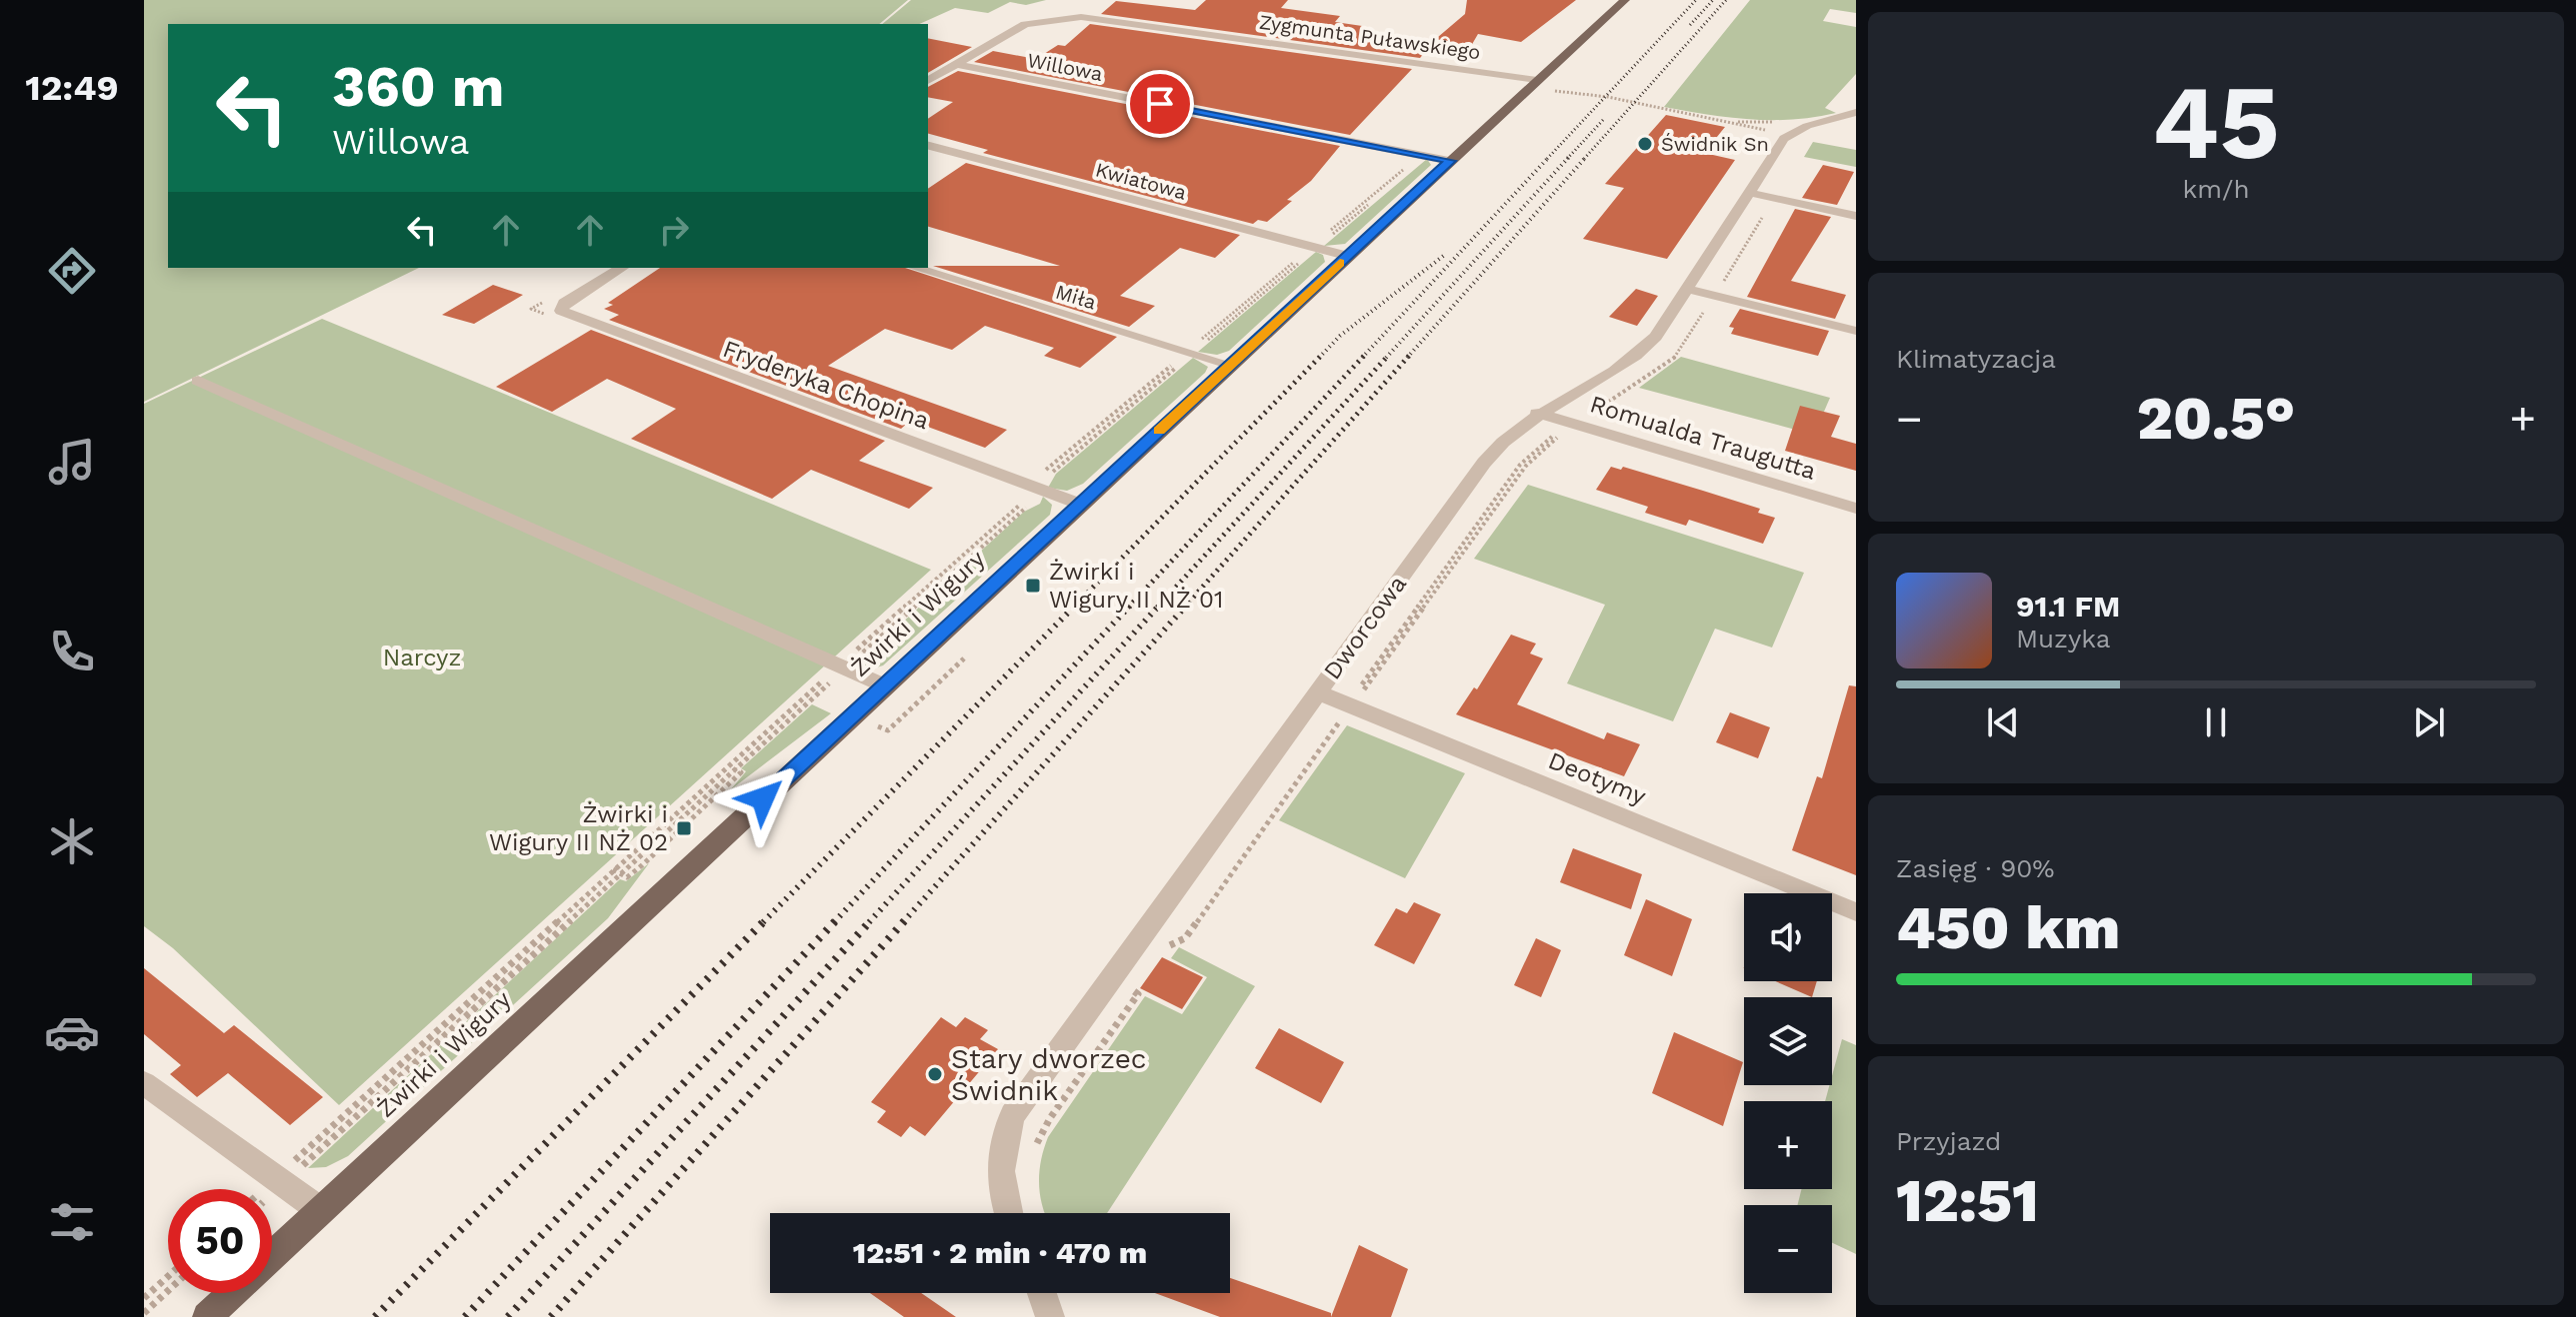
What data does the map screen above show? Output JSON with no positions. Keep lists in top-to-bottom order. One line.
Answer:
{"streets":{"main road":["Żwirki i Wigury"],"street":["Zygmunta Puławskiego","Willowa","Kwiatowa","Miła","Fryderyka Chopina","Romualda Traugutta","Dworcowa","Deotymy"]},"crossings":[["Zygmunta Puławskiego","Willowa"],["Zygmunta Puławskiego","Żwirki i Wigury"],["Willowa","Żwirki i Wigury"],["Kwiatowa","Żwirki i Wigury"],["Miła","Żwirki i Wigury"],["Fryderyka Chopina","Żwirki i Wigury"],["Romualda Traugutta","Dworcowa"],["Dworcowa","Deotymy"]],"parks":["Narcyz"],"places":{"other":["Świdnik Sn","Stary dworzec Świdnik"],"transit":["Żwirki i Wigury II NŻ 01","Żwirki i Wigury II NŻ 02"]},"page":{"tabs":"12:49","tile":[["45","km/h"],"Klimatyzacja",["Zasięg · 90%","450 km"],["Przyjazd","12:51"]],"turn":["360 m","Willowa"],"heat":["−","20.5°","+"],"song":["91.1 FM","Muzyka"],"map_buttons":["+","−"],"limit":"50","trip":"12:51 · 2 min · 470 m"}}
